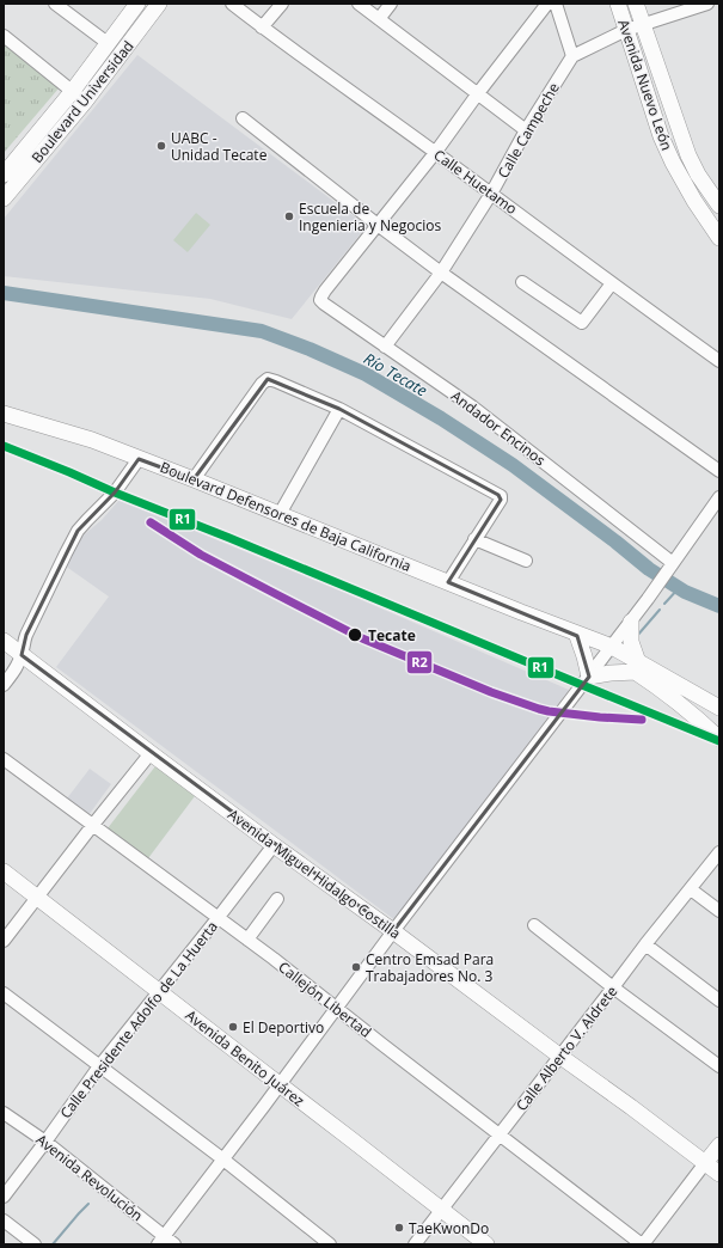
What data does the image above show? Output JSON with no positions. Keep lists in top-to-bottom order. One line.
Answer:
{"streets":{"main road":["Avenida Nuevo León","Boulevard Universidad","Boulevard Defensores de Baja California","Avenida Miguel Hidalgo Costilla","Avenida Benito Juárez"],"street":["Calle Campeche","Calle Huetamo","Andador Encinos","Callejón Libertad","Calle Presidente Adolfo de La Huerta","Calle Alberto V. Aldrete","Avenida Revolución"]},"crossings":[["Calle Campeche","Calle Huetamo"],["Calle Campeche","Andador Encinos"],["Avenida Miguel Hidalgo Costilla","Calle Presidente Adolfo de La Huerta"],["Avenida Miguel Hidalgo Costilla","Calle Alberto V. Aldrete"],["Callejón Libertad","Calle Presidente Adolfo de La Huerta"],["Callejón Libertad","Calle Alberto V. Aldrete"],["Calle Presidente Adolfo de La Huerta","Avenida Benito Juárez"],["Calle Presidente Adolfo de La Huerta","Avenida Revolución"],["Calle Alberto V. Aldrete","Avenida Benito Juárez"]],"water":["Río Tecate"],"places":["UABC - Unidad Tecate","Escuela de Ingenieria y Negocios","Tecate","Centro Emsad Para Trabajadores No. 3","El Deportivo","TaeKwonDo"],"lines":["transit line R1","transit line R2"]}
